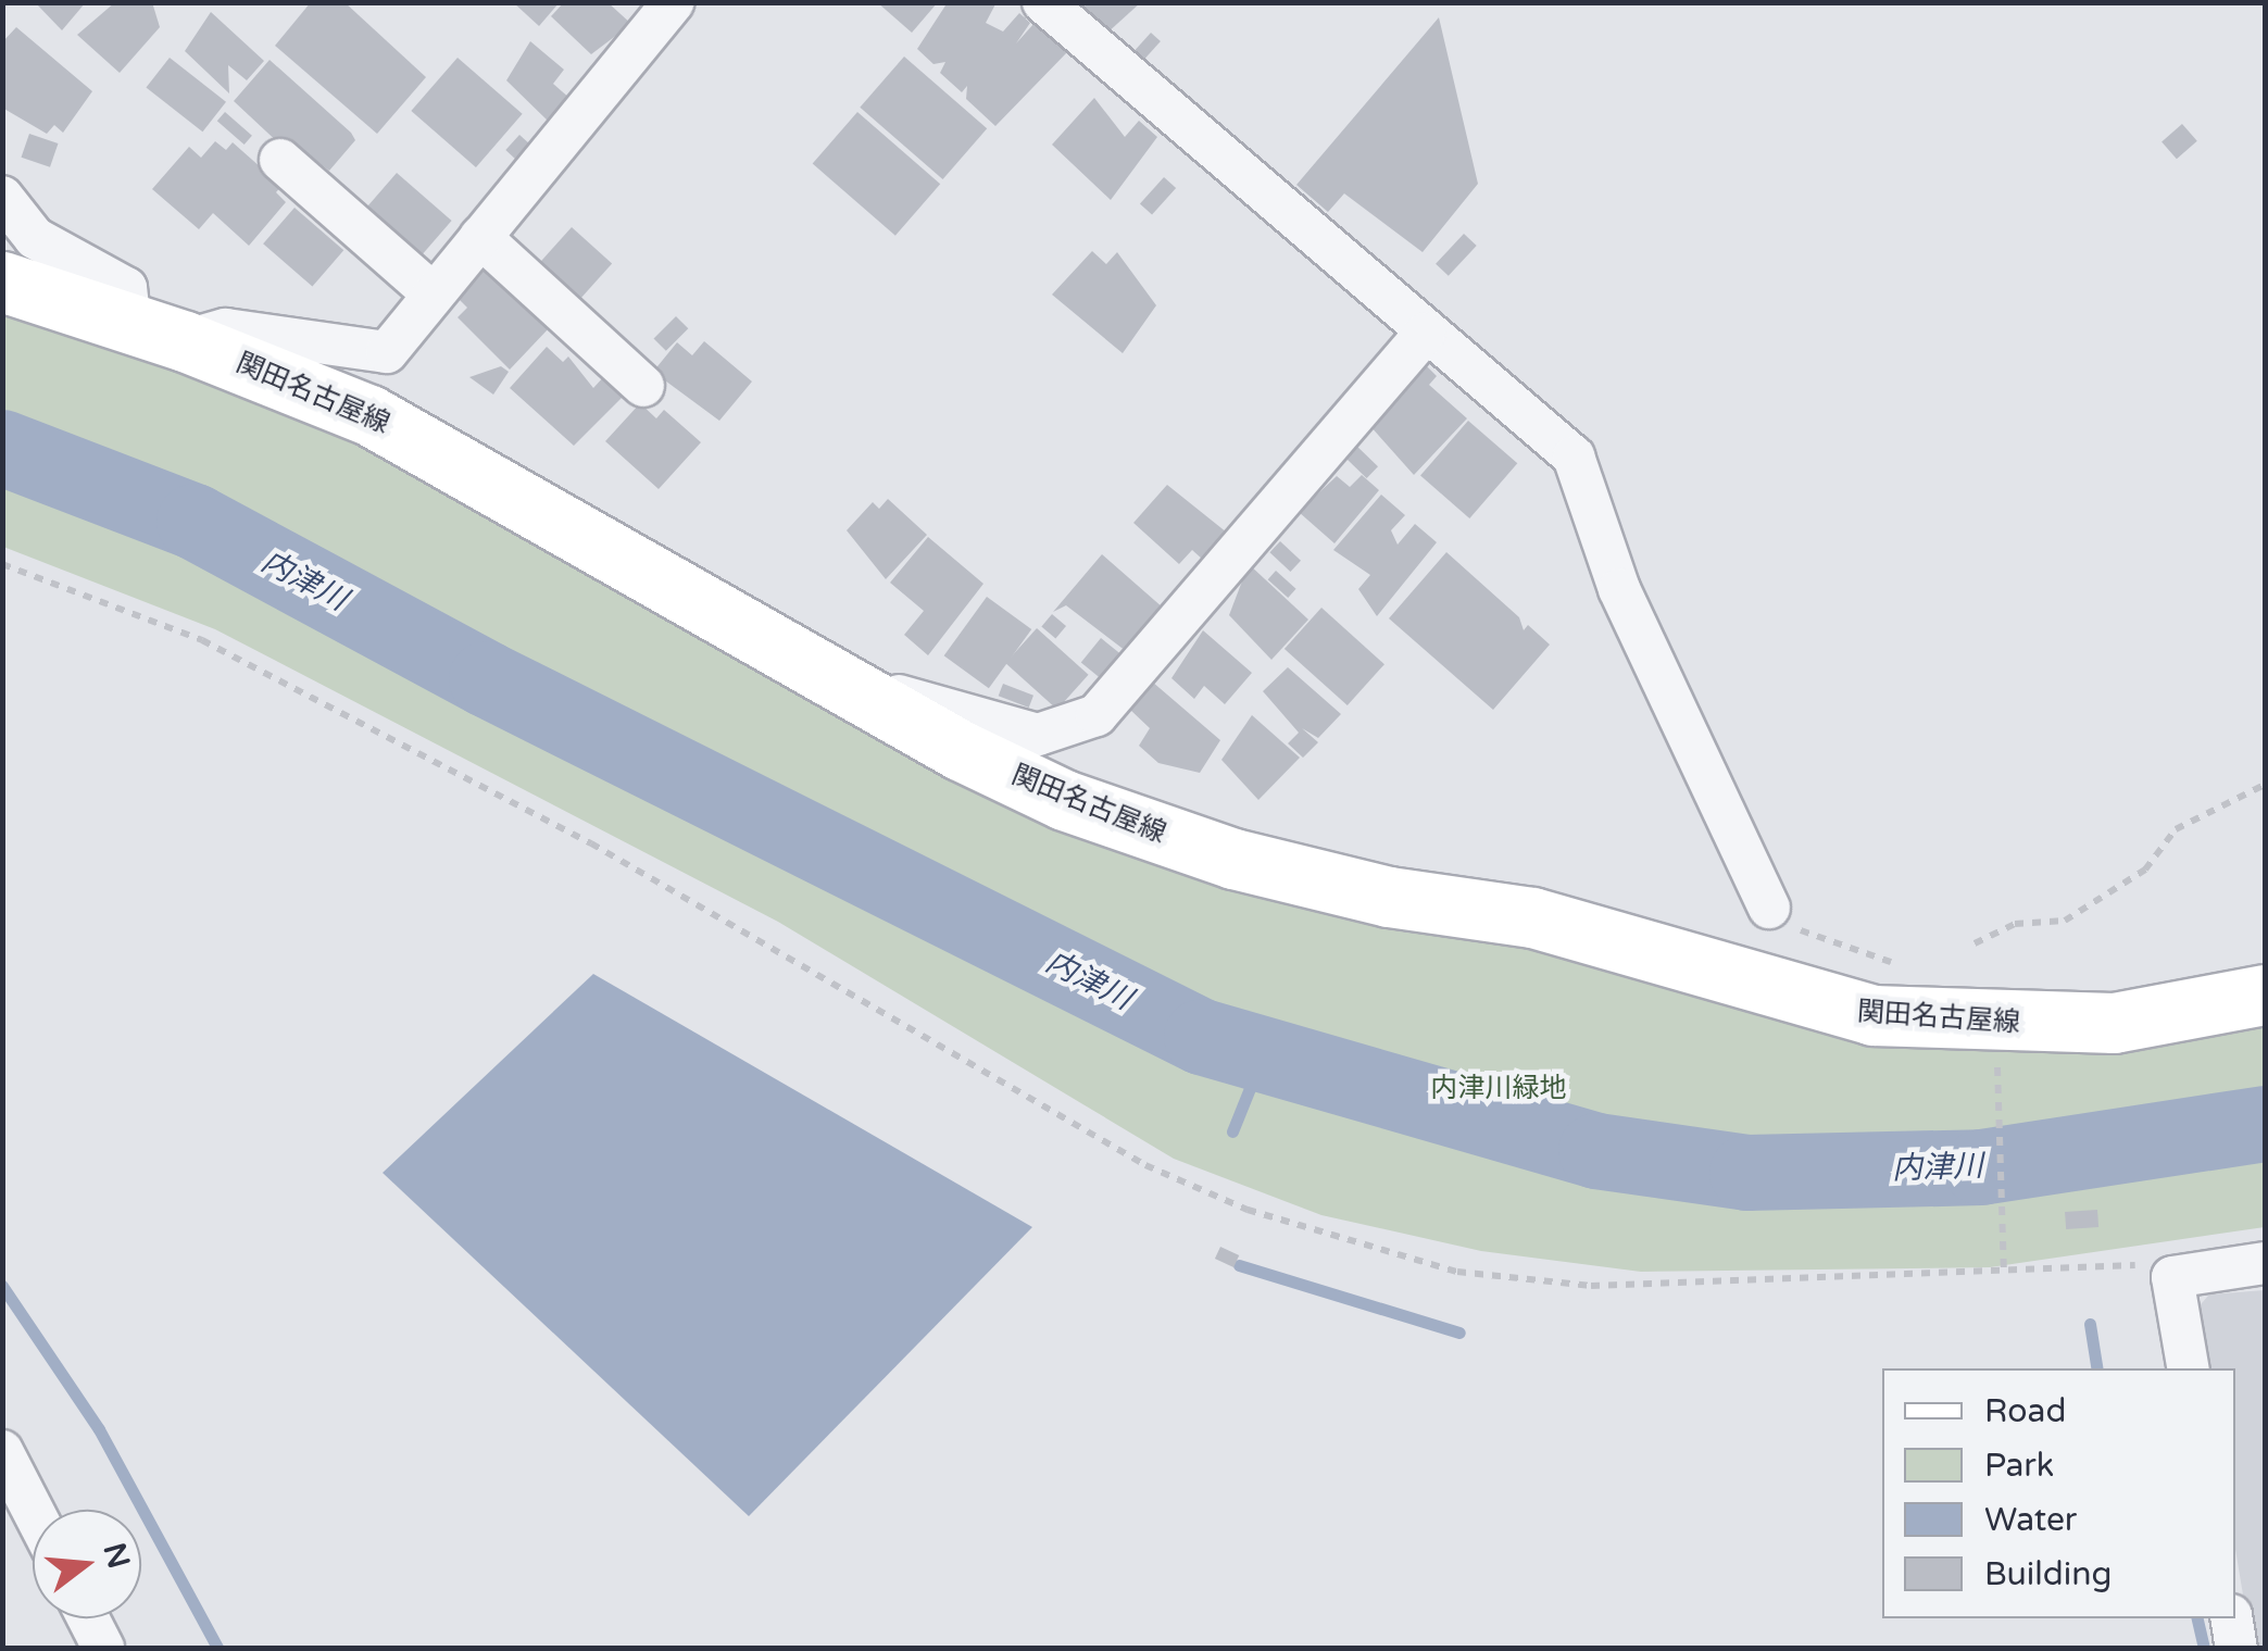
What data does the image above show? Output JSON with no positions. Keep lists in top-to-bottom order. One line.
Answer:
{"streets":{"main road":["関田名古屋線"]},"water":["内津川"],"parks":["内津川緑地"],"legend":["Road","Park","Water","Building"],"north":"right"}
